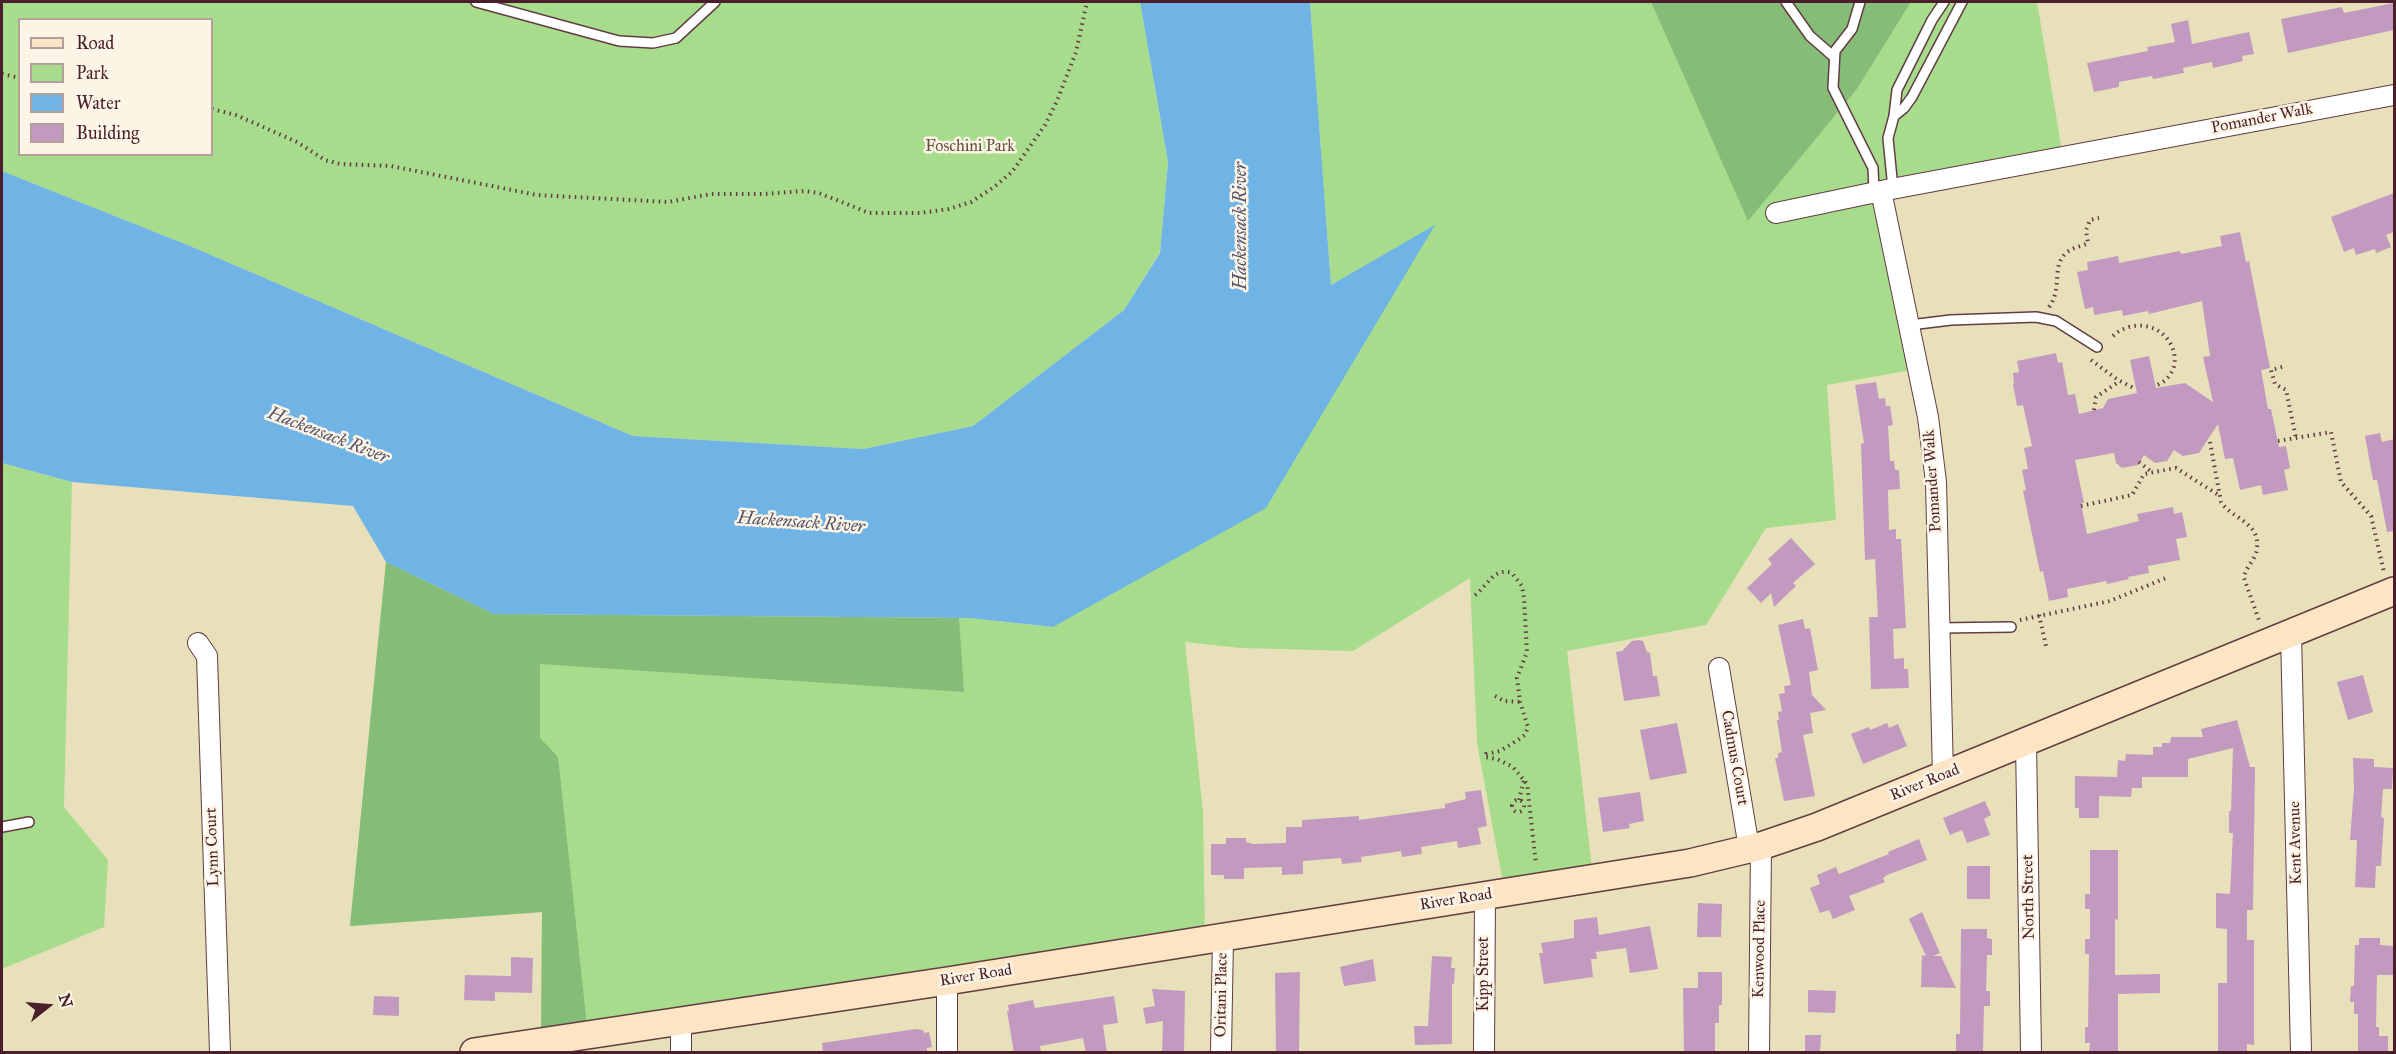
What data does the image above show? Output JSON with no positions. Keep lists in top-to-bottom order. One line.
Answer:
{"streets":{"main road":["River Road"],"street":["Pomander Walk","Cadmus Court","Kent Avenue","Lynn Court","North Street","Kenwood Place","Kipp Street","Oritani Place"]},"crossings":[["Pomander Walk","River Road"],["Cadmus Court","River Road"],["Cadmus Court","Kenwood Place"],["River Road","Kent Avenue"],["River Road","North Street"],["River Road","Kenwood Place"],["River Road","Kipp Street"],["River Road","Oritani Place"]],"water":["Hackensack River"],"parks":["Foschini Park"],"legend":["Road","Park","Water","Building"],"north":"right"}
